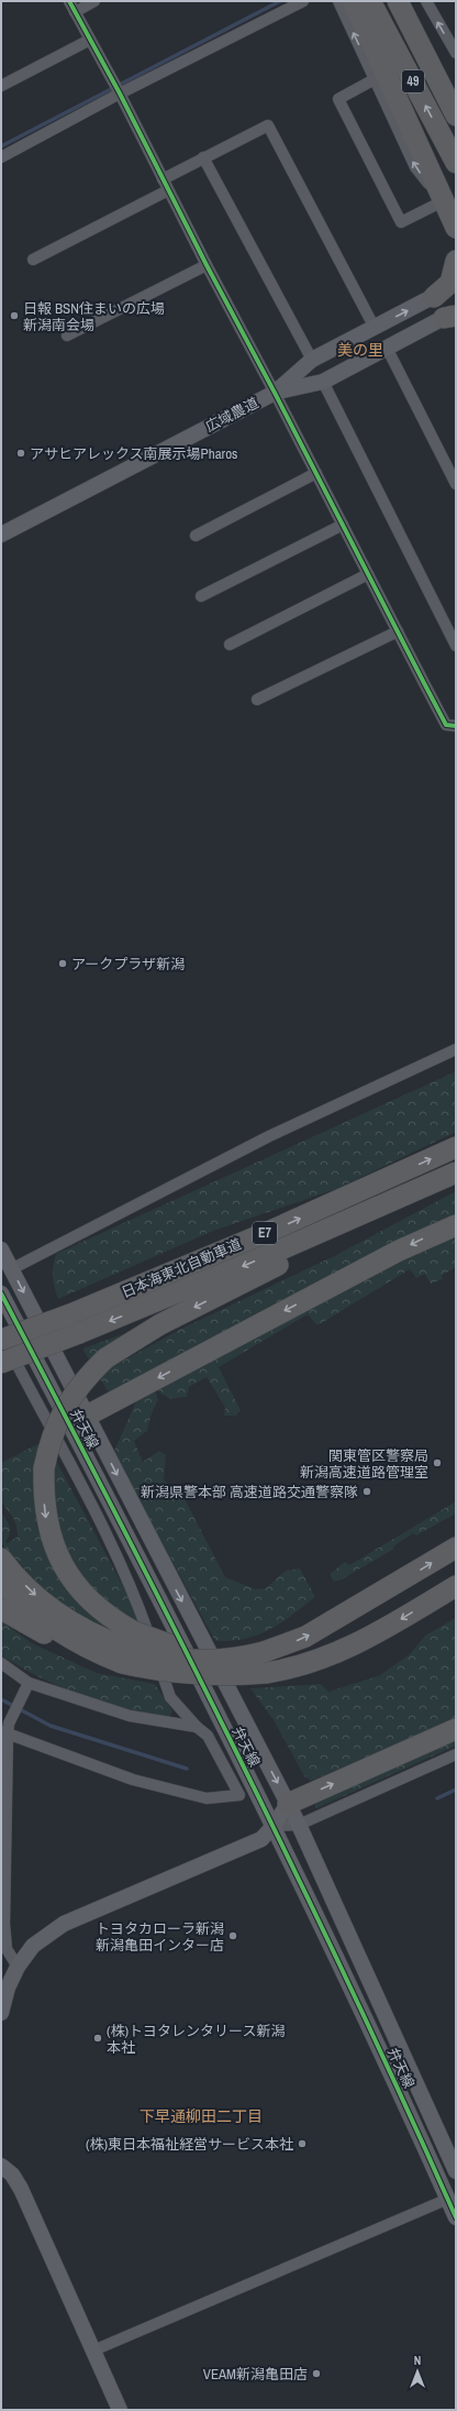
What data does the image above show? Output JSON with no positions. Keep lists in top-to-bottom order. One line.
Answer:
{"streets":{"highway":["49","E7","日本海東北自動車道"],"street":["広域農道","弁天線"]},"districts":["美の里","下早通柳田二丁目"],"places":["日報 BSN住まいの広場 新潟南会場","アサヒアレックス南展示場Pharos","アークプラザ新潟","関東管区警察局 新潟高速道路管理室","新潟県警本部 高速道路交通警察隊","トヨタカローラ新潟 新潟亀田インター店","(株)トヨタレンタリース新潟 本社","(株)東日本福祉経営サービス本社","VEAM新潟亀田店"],"north":"top"}
